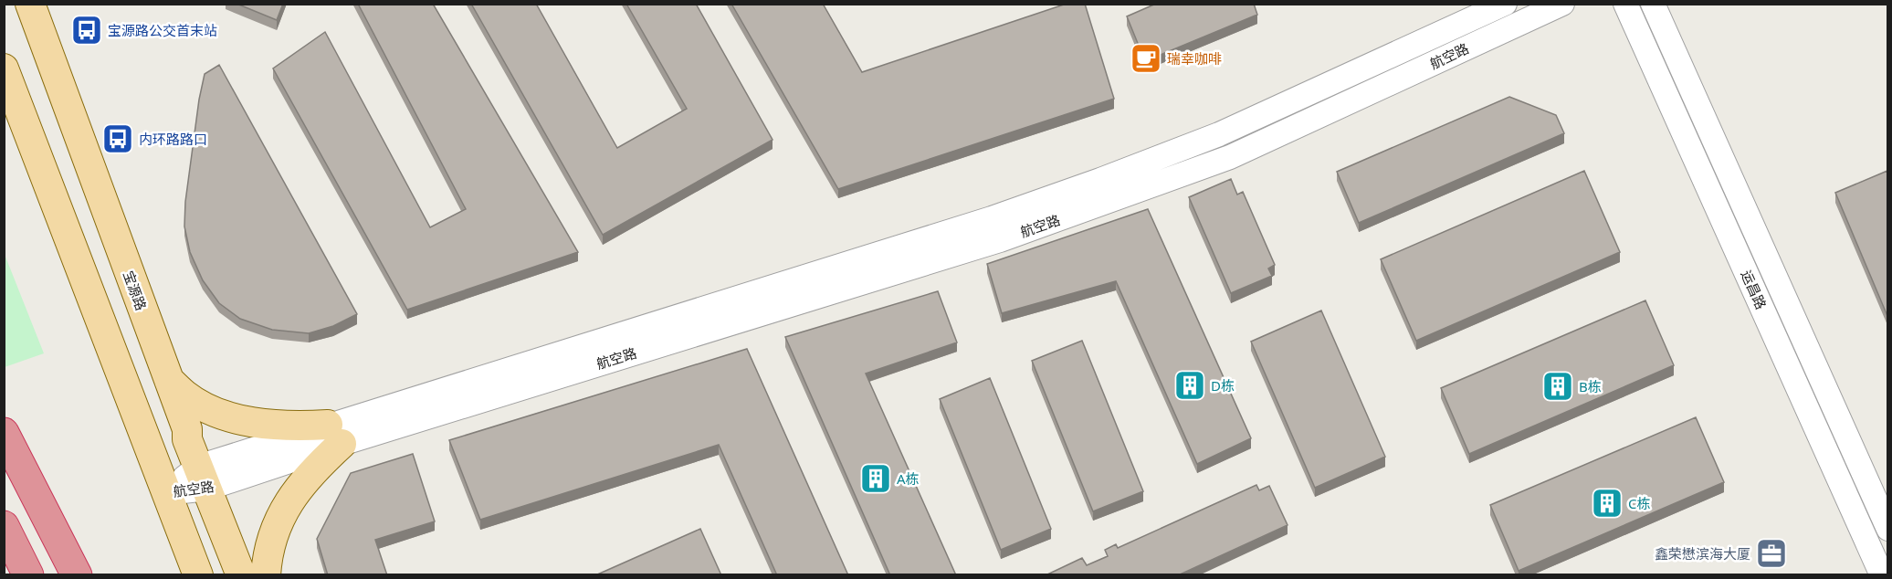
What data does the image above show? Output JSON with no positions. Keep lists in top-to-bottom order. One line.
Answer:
{"streets":{"main road":["宝源路"],"street":["航空路","运昌路"]},"crossings":[["航空路","宝源路"]],"places":{"bus stop":["宝源路公交首末站","内环路路口"],"cafe":["瑞幸咖啡"],"building":["D栋","B栋","A栋","C栋"],"office":["鑫荣懋滨海大厦"]}}
